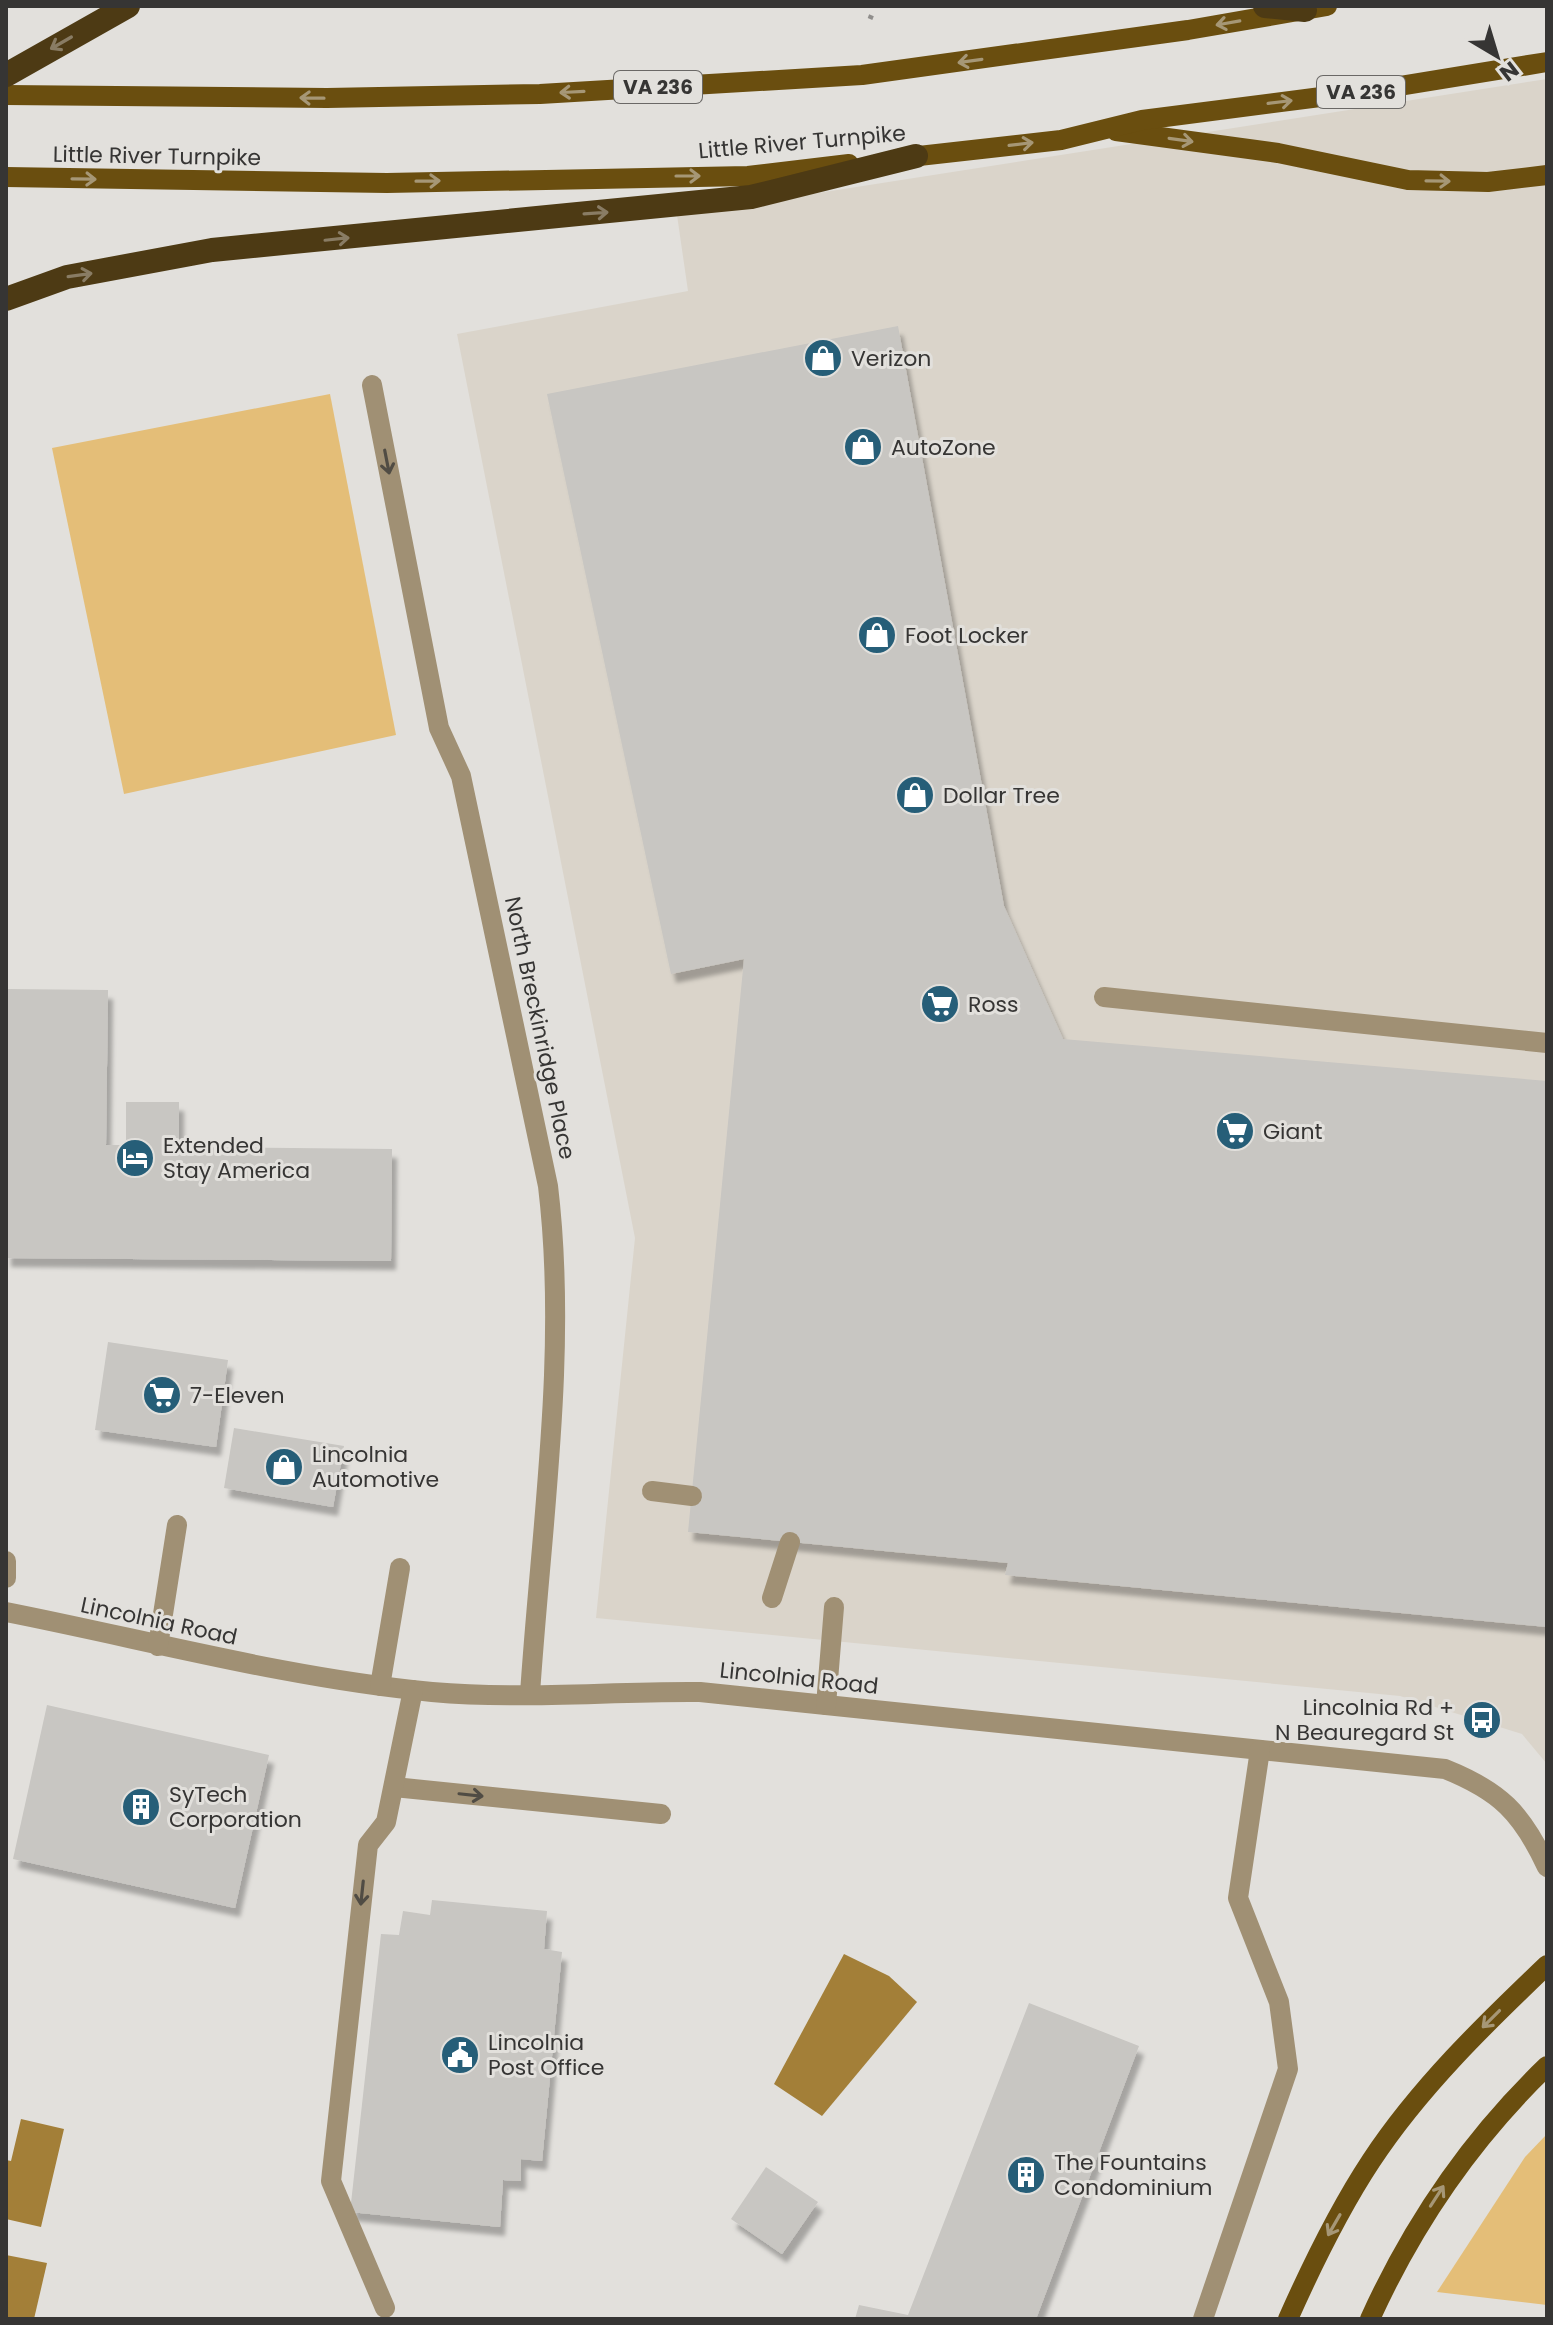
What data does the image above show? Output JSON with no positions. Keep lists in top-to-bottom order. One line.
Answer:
{"streets":{"main road":["VA 236","Little River Turnpike"],"street":["North Breckinridge Place","Lincolnia Road"]},"crossings":[["North Breckinridge Place","Lincolnia Road"]],"one_way":["North Breckinridge Place"],"places":{"shop":["Verizon","AutoZone","Foot Locker","Dollar Tree","Lincolnia Automotive"],"supermarket":["Ross","Giant","7-Eleven"],"hotel":["Extended Stay America"],"bus stop":["Lincolnia Rd + N Beauregard St"],"building":["SyTech Corporation","The Fountains Condominium"],"public building":["Lincolnia Post Office"]},"north":"bottom right"}
